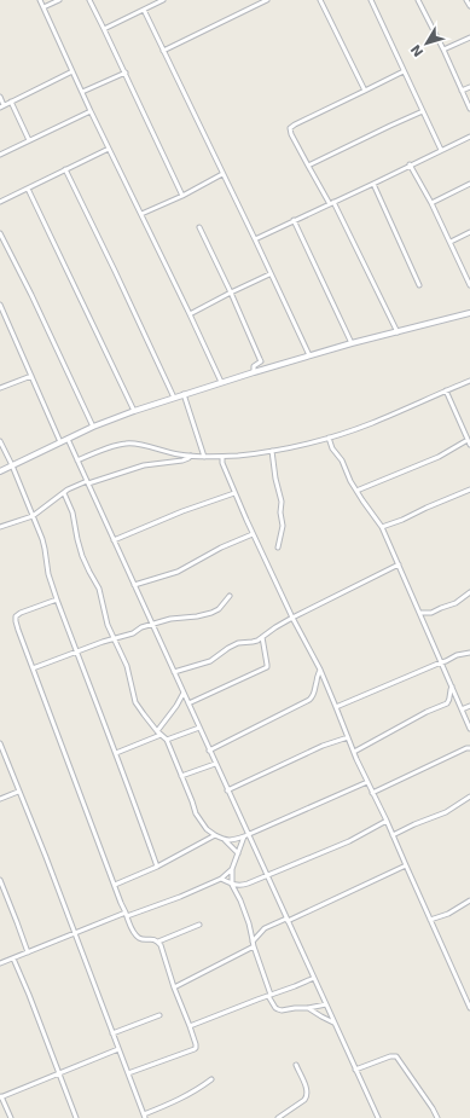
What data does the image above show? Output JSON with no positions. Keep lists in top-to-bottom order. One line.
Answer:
{"north":"bottom left"}
